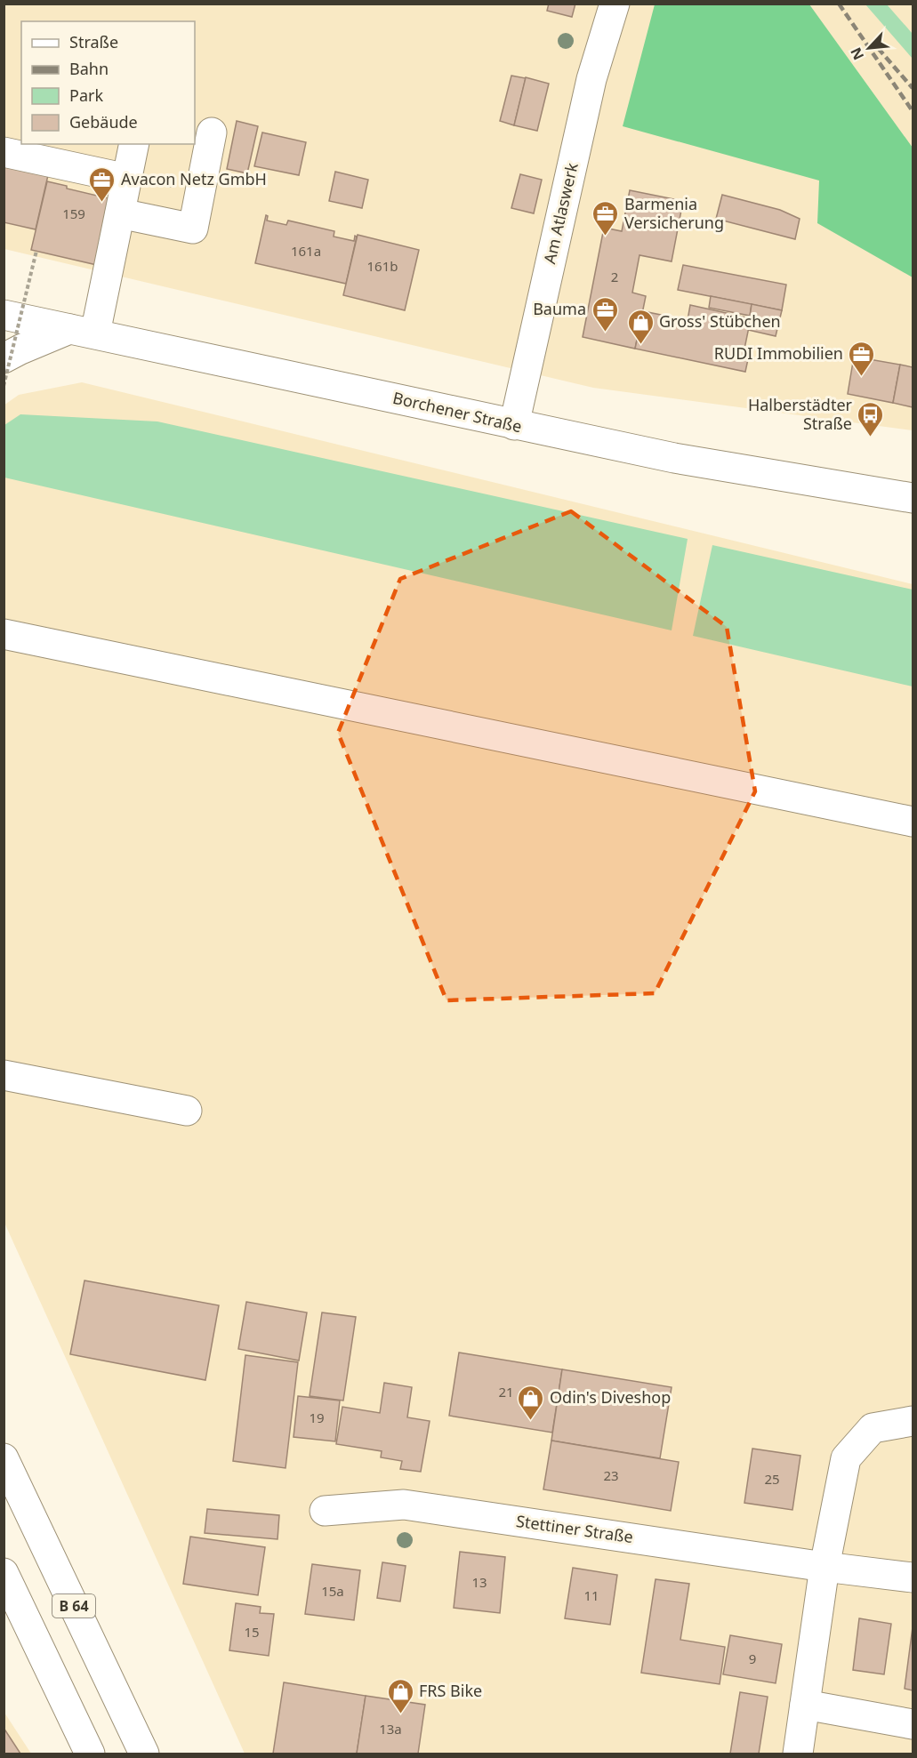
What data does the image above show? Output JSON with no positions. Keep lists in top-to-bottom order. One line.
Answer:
{"streets":{"main road":["Am Atlaswerk","Borchener Straße","Stettiner Straße","B 64"]},"crossings":[["Am Atlaswerk","Borchener Straße"]],"places":{"office":["Avacon Netz GmbH","Barmenia Versicherung","Bauma","RUDI Immobilien"],"shop":["Gross' Stübchen","Odin's Diveshop","FRS Bike"],"bus stop":["Halberstädter Straße"]},"house_numbers":["159","161a","161b","2","21","19","23","25","13","15a","11","15","9","13a"],"legend":["Straße","Bahn","Park","Gebäude"],"north":"bottom left"}
